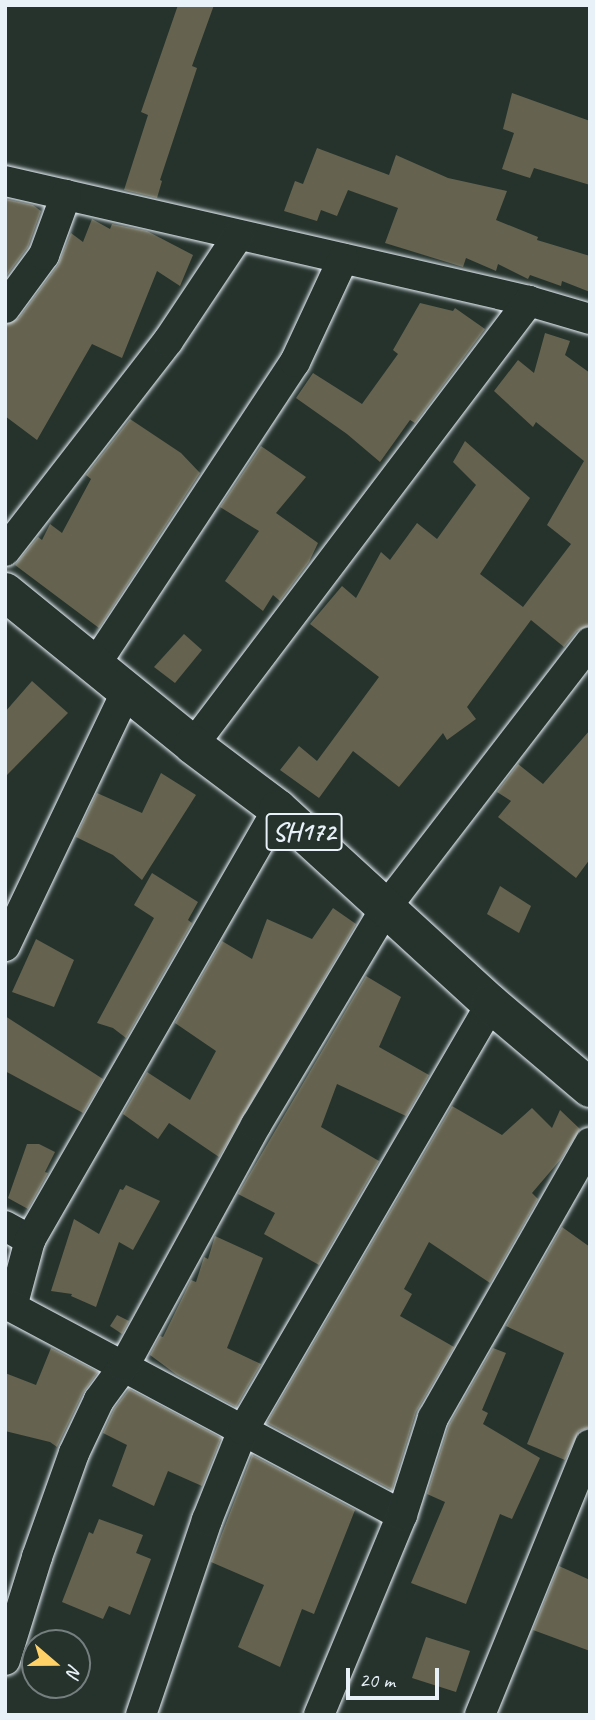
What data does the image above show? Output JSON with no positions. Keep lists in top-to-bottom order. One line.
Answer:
{"streets":{"main road":["SH172"]},"scale_bar":"20 m","north":"right"}
